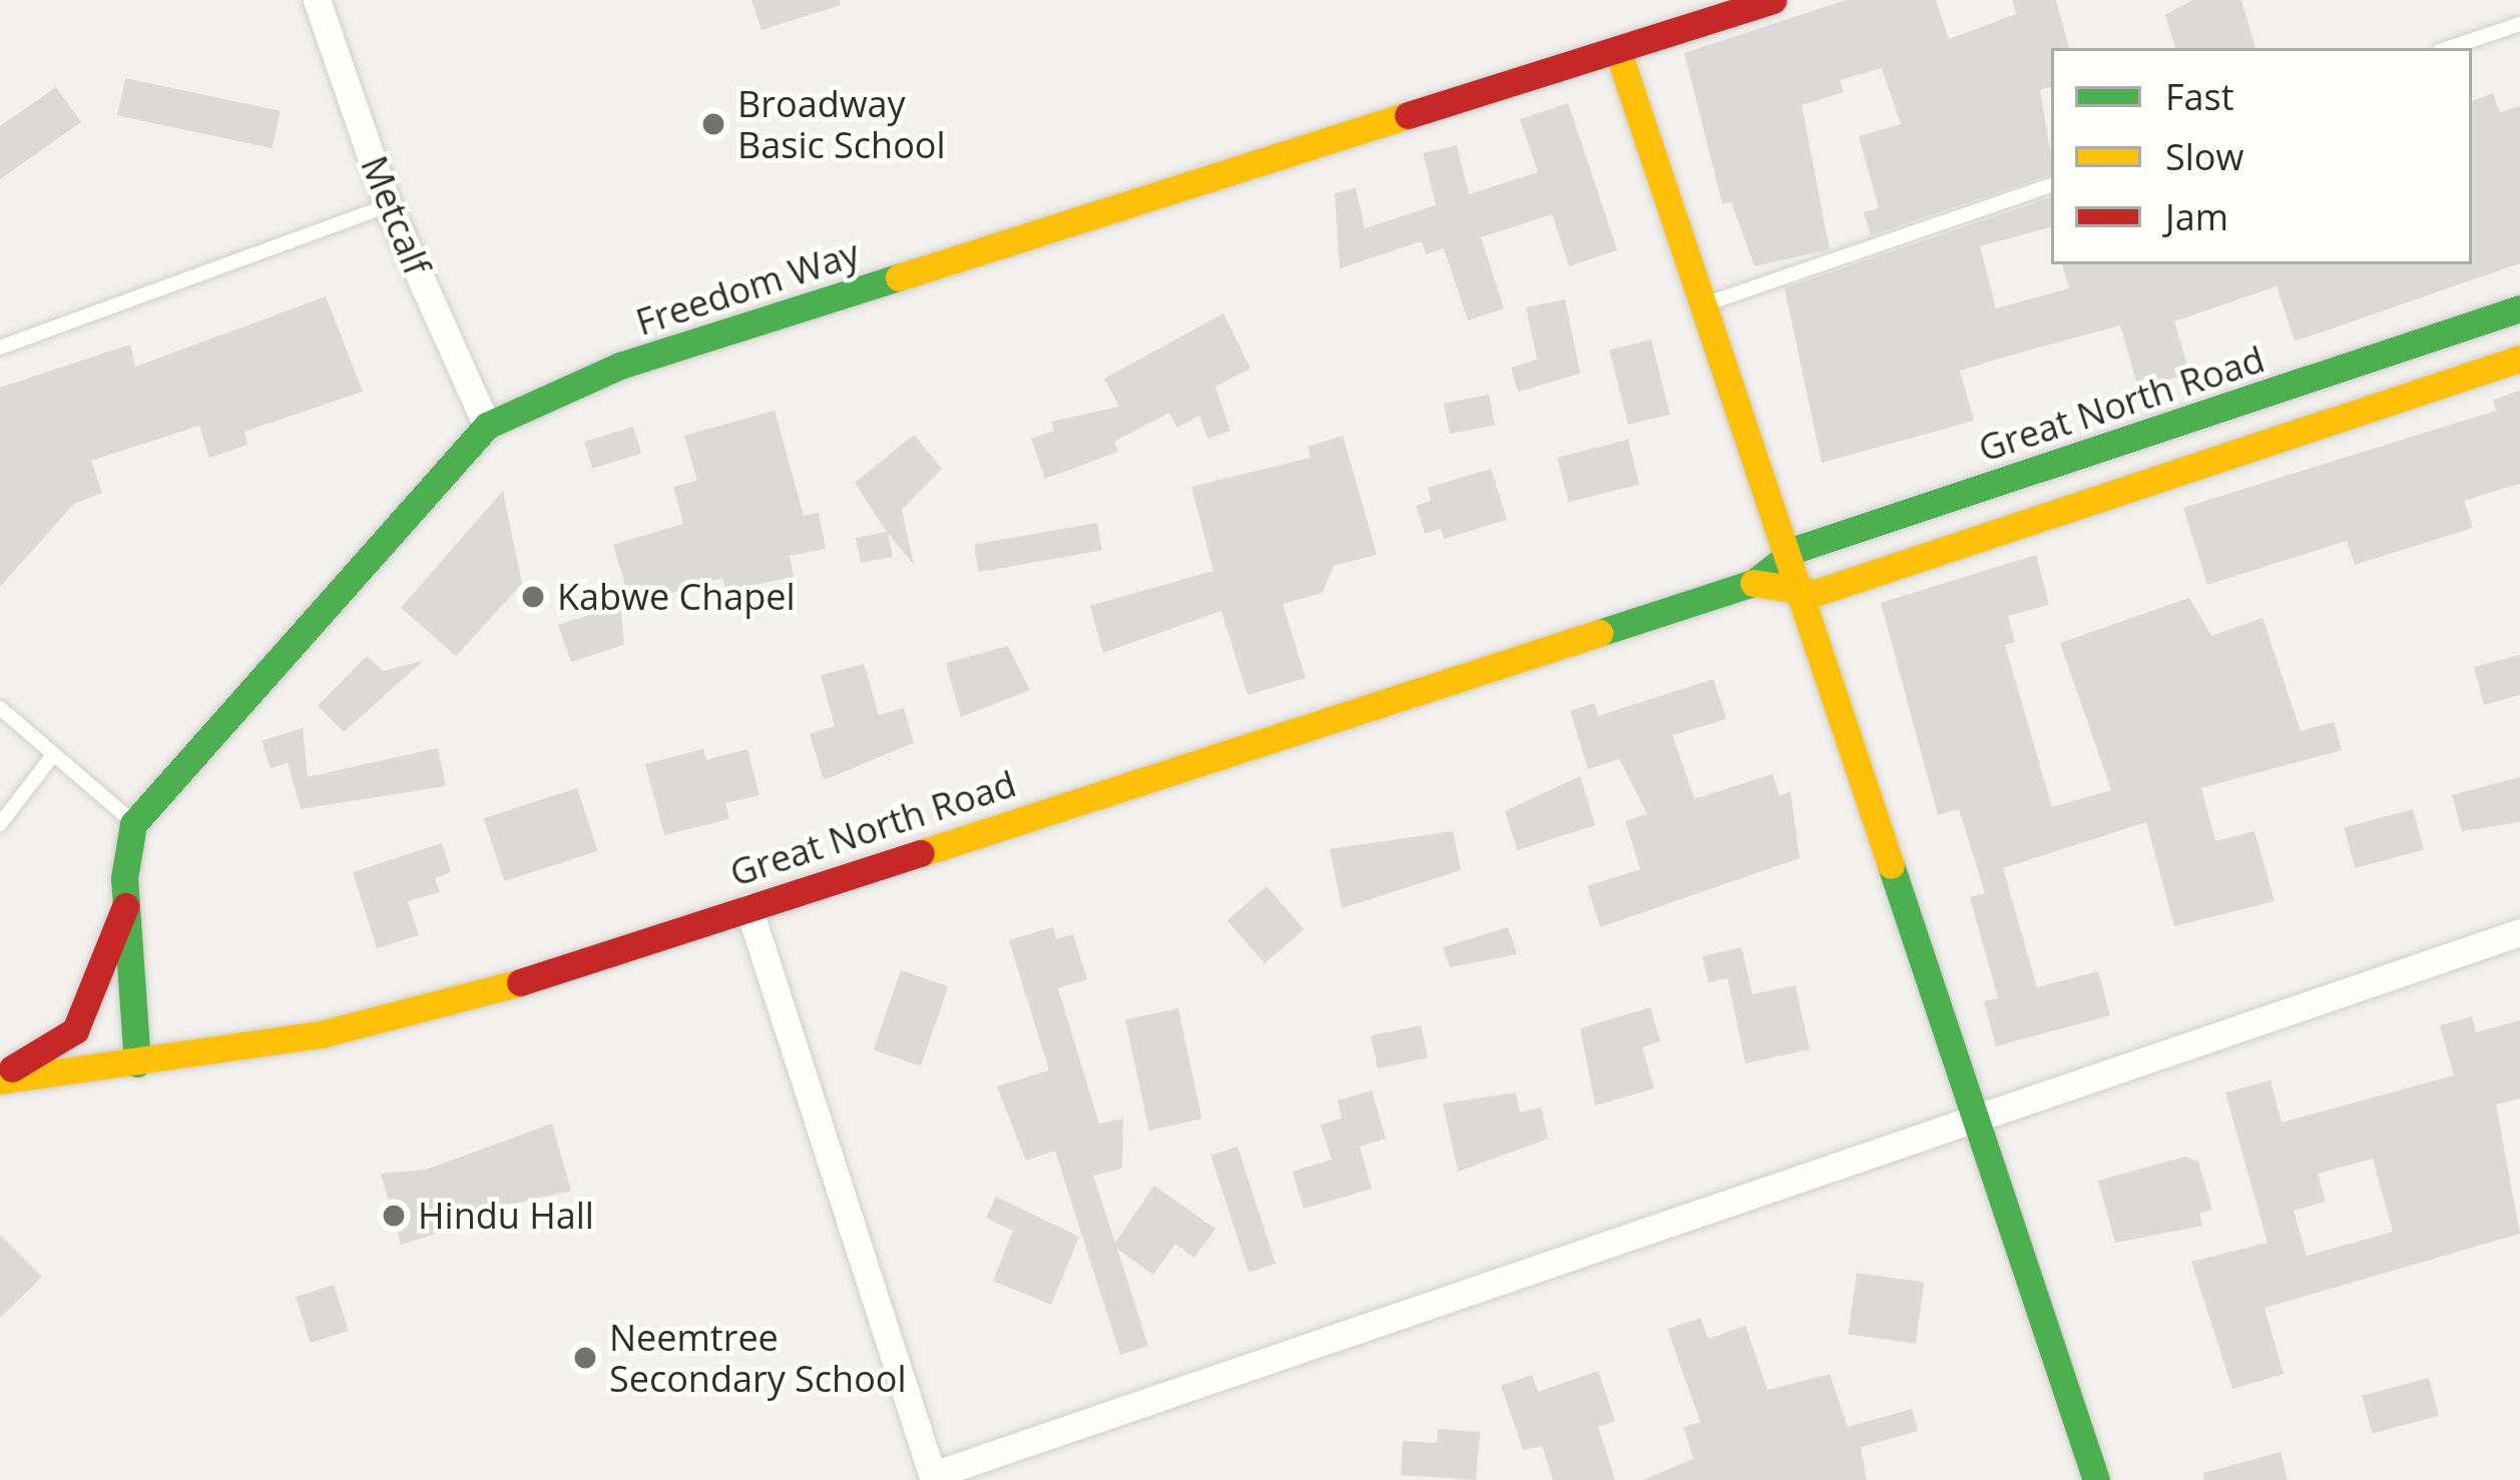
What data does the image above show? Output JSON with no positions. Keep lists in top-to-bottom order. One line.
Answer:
{"streets":{"main road":["Freedom Way","Great North Road"],"street":["Metcalf"]},"crossings":[["Metcalf","Freedom Way"]],"places":["Broadway Basic School","Kabwe Chapel","Hindu Hall","Neemtree Secondary School"],"legend":["Fast","Slow","Jam"]}
